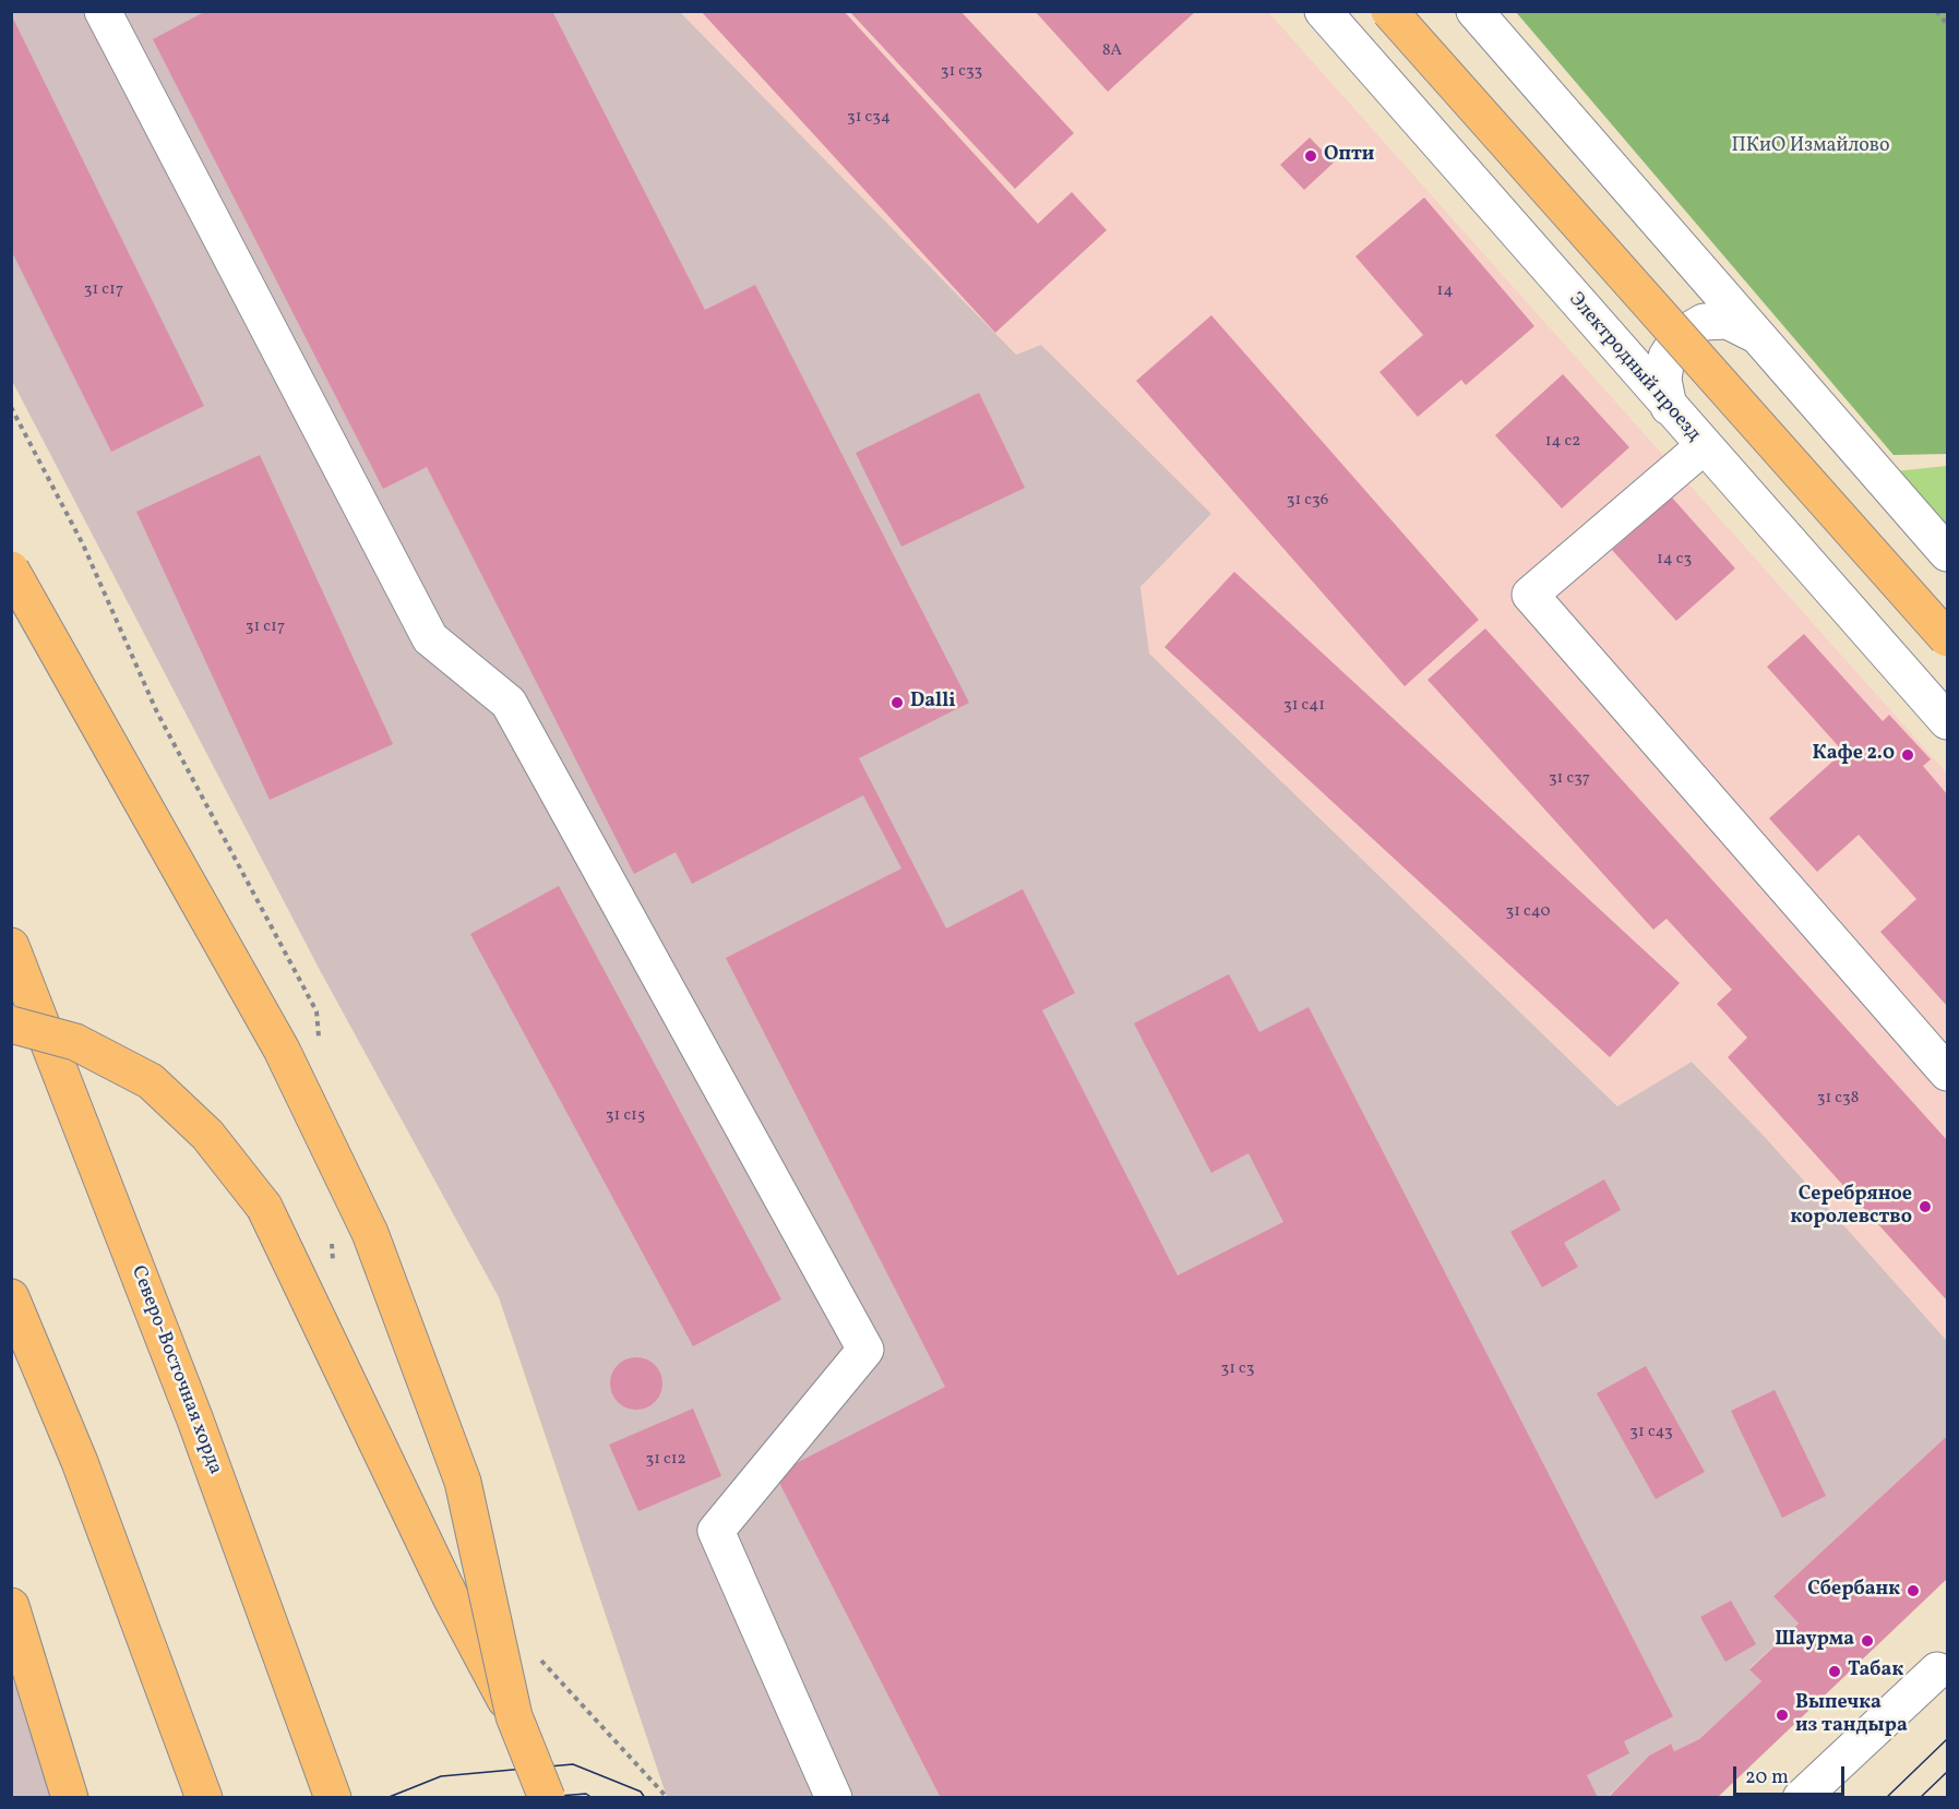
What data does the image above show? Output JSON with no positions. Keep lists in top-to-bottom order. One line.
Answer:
{"streets":{"main road":["Северо-Восточная хорда"],"street":["Электродный проезд"]},"parks":["ПКиО Измайлово"],"places":["Опти","Dalli","Кафе 2.0","Серебряное королевство","Сбербанк","Шаурма","Табак","Выпечка из тандыра"],"house_numbers":["8А","31 с33","31 с34","31 с17","14","14 с2","31 с36","14 с3","31 с17","31 с41","31 с37","31 с40","31 с38","31 c15","31 с3","31 с43","31 с12"],"scale_bar":"20 m"}
